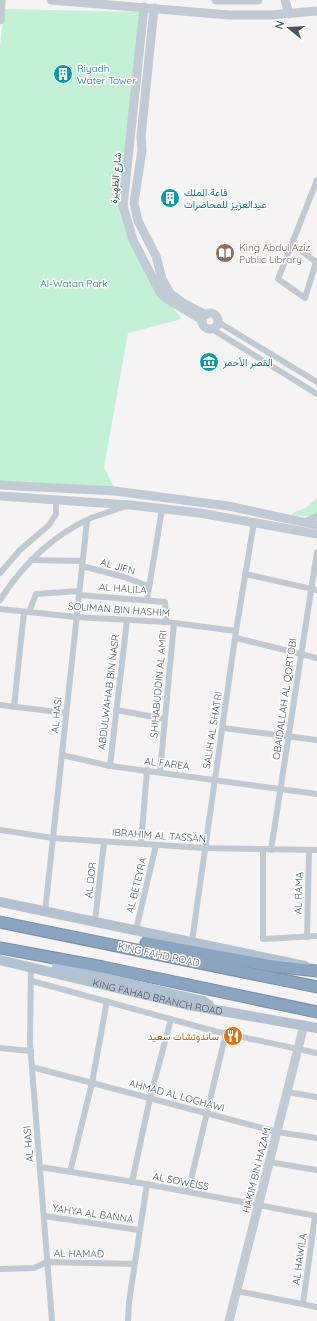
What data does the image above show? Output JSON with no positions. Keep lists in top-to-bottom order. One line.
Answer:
{"streets":{"highway":["KING FAHD ROAD"],"main road":["KING FAHAD BRANCH ROAD"],"street":["شارع الظهيرة","AL JIFN","AL HALILA","SOLIMAN BIN HASHIM","SHIHABUDDIN AL AMRI","ABDULWAHAB BIN NASR","OBAIDALLAH AL QORTOBI","AL HASI","SALIH AL SHATRI","AL FAREA","IBRAHIM AL TASSAN","AL DOR","AL BETEYRA","AL RAMA","AHMAD AL LOGHAWI","HAKIM BIN HAZAM","AL SOWEISS","YAHYA AL BANNA","AL HAMAD","AL HAWILA"]},"crossings":[["AL JIFN","AL HASI"],["AL HALILA","SOLIMAN BIN HASHIM"],["AL HALILA","AL HASI"],["SOLIMAN BIN HASHIM","SHIHABUDDIN AL AMRI"],["SOLIMAN BIN HASHIM","ABDULWAHAB BIN NASR"],["SOLIMAN BIN HASHIM","OBAIDALLAH AL QORTOBI"],["SOLIMAN BIN HASHIM","AL HASI"],["SOLIMAN BIN HASHIM","SALIH AL SHATRI"],["SHIHABUDDIN AL AMRI","AL FAREA"],["ABDULWAHAB BIN NASR","AL FAREA"],["OBAIDALLAH AL QORTOBI","AL FAREA"],["OBAIDALLAH AL QORTOBI","IBRAHIM AL TASSAN"],["AL HASI","AL FAREA"],["AL HASI","IBRAHIM AL TASSAN"],["AL HASI","KING FAHAD BRANCH ROAD"],["AL HASI","AHMAD AL LOGHAWI"],["AL HASI","AL SOWEISS"],["AL HASI","YAHYA AL BANNA"],["AL HASI","AL HAMAD"],["SALIH AL SHATRI","AL FAREA"],["SALIH AL SHATRI","IBRAHIM AL TASSAN"],["IBRAHIM AL TASSAN","AL DOR"],["IBRAHIM AL TASSAN","AL BETEYRA"],["IBRAHIM AL TASSAN","AL RAMA"],["KING FAHAD BRANCH ROAD","HAKIM BIN HAZAM"],["AHMAD AL LOGHAWI","HAKIM BIN HAZAM"],["HAKIM BIN HAZAM","AL SOWEISS"],["AL SOWEISS","AL HAWILA"]],"parks":["Al-Watan Park"],"places":{"building":["Riyadh Water Tower","قاعة الملك عبدالعزيز للمحاضرات"],"library":["King Abdul Aziz Public Library"],"museum":["القصر الأحمر"],"restaurant":["ساندوتشات سعيد"]},"north":"left"}
